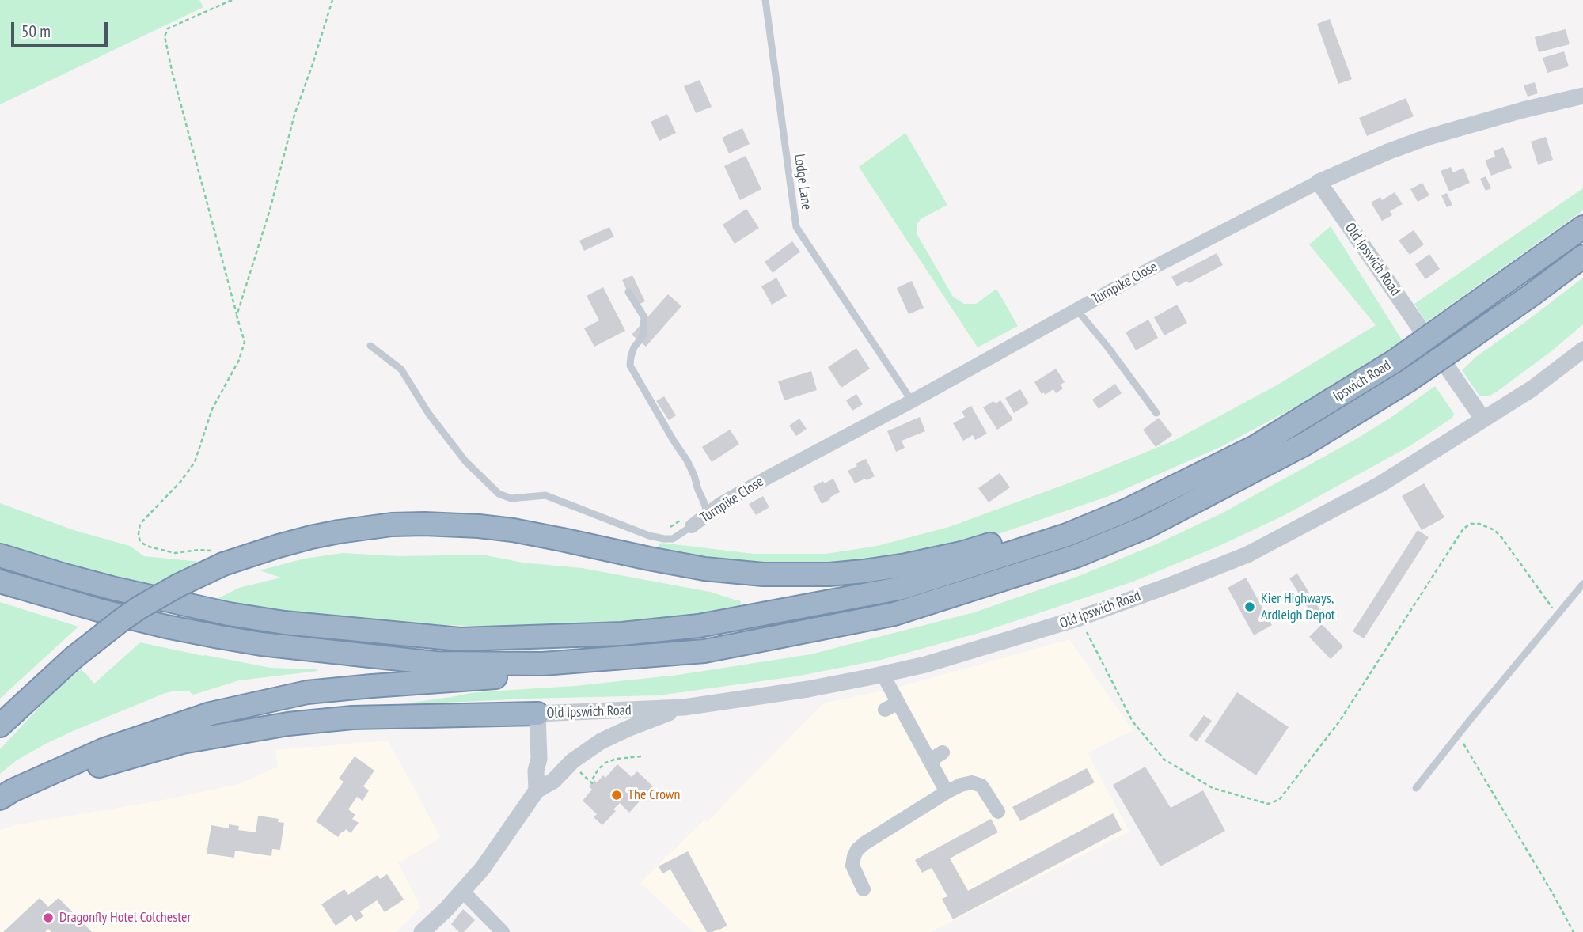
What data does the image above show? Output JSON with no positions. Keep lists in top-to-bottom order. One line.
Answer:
{"streets":{"highway":["Ipswich Road"],"street":["Old Ipswich Road","Turnpike Close"],"lane":["Lodge Lane"]},"crossings":[["Lodge Lane","Turnpike Close"],["Old Ipswich Road","Turnpike Close"]],"places":["Kier Highways, Ardleigh Depot","The Crown","Dragonfly Hotel Colchester"],"scale_bar":"50 m"}
